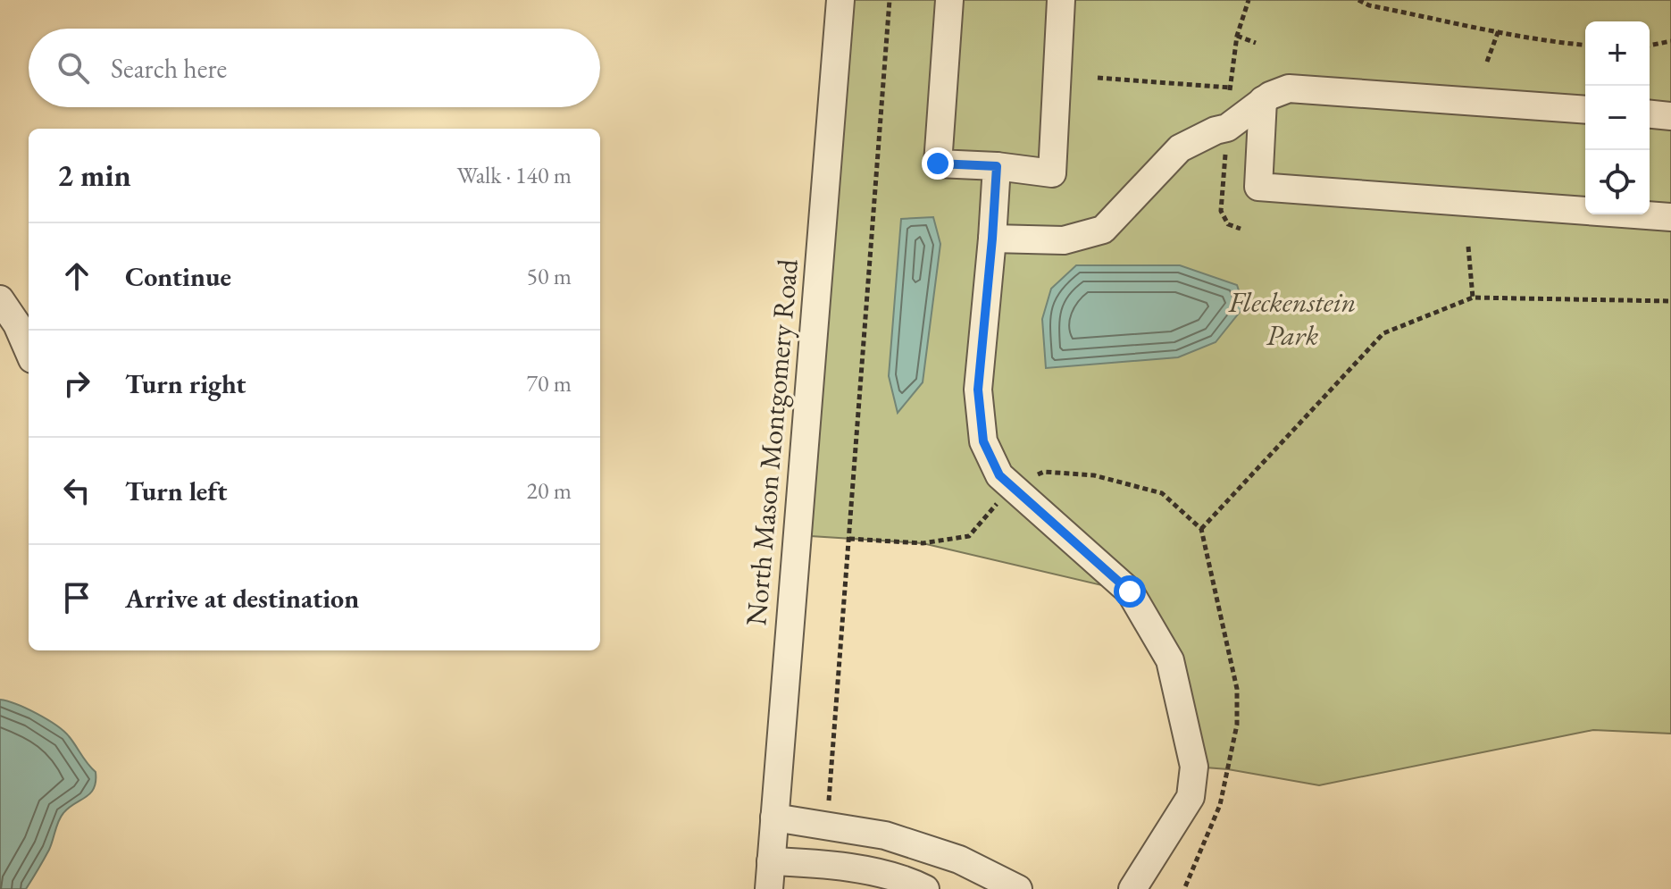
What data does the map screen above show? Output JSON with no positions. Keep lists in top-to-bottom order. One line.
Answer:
{"streets":{"street":["North Mason Montgomery Road"]},"parks":["Fleckenstein Park"],"page":{"map_buttons":["+","−"],"search":"Search here","heading":["2 min","Walk · 140 m"],"list":[["Continue","50 m"],["Turn right","70 m"],["Turn left","20 m"],"Arrive at destination"]}}
